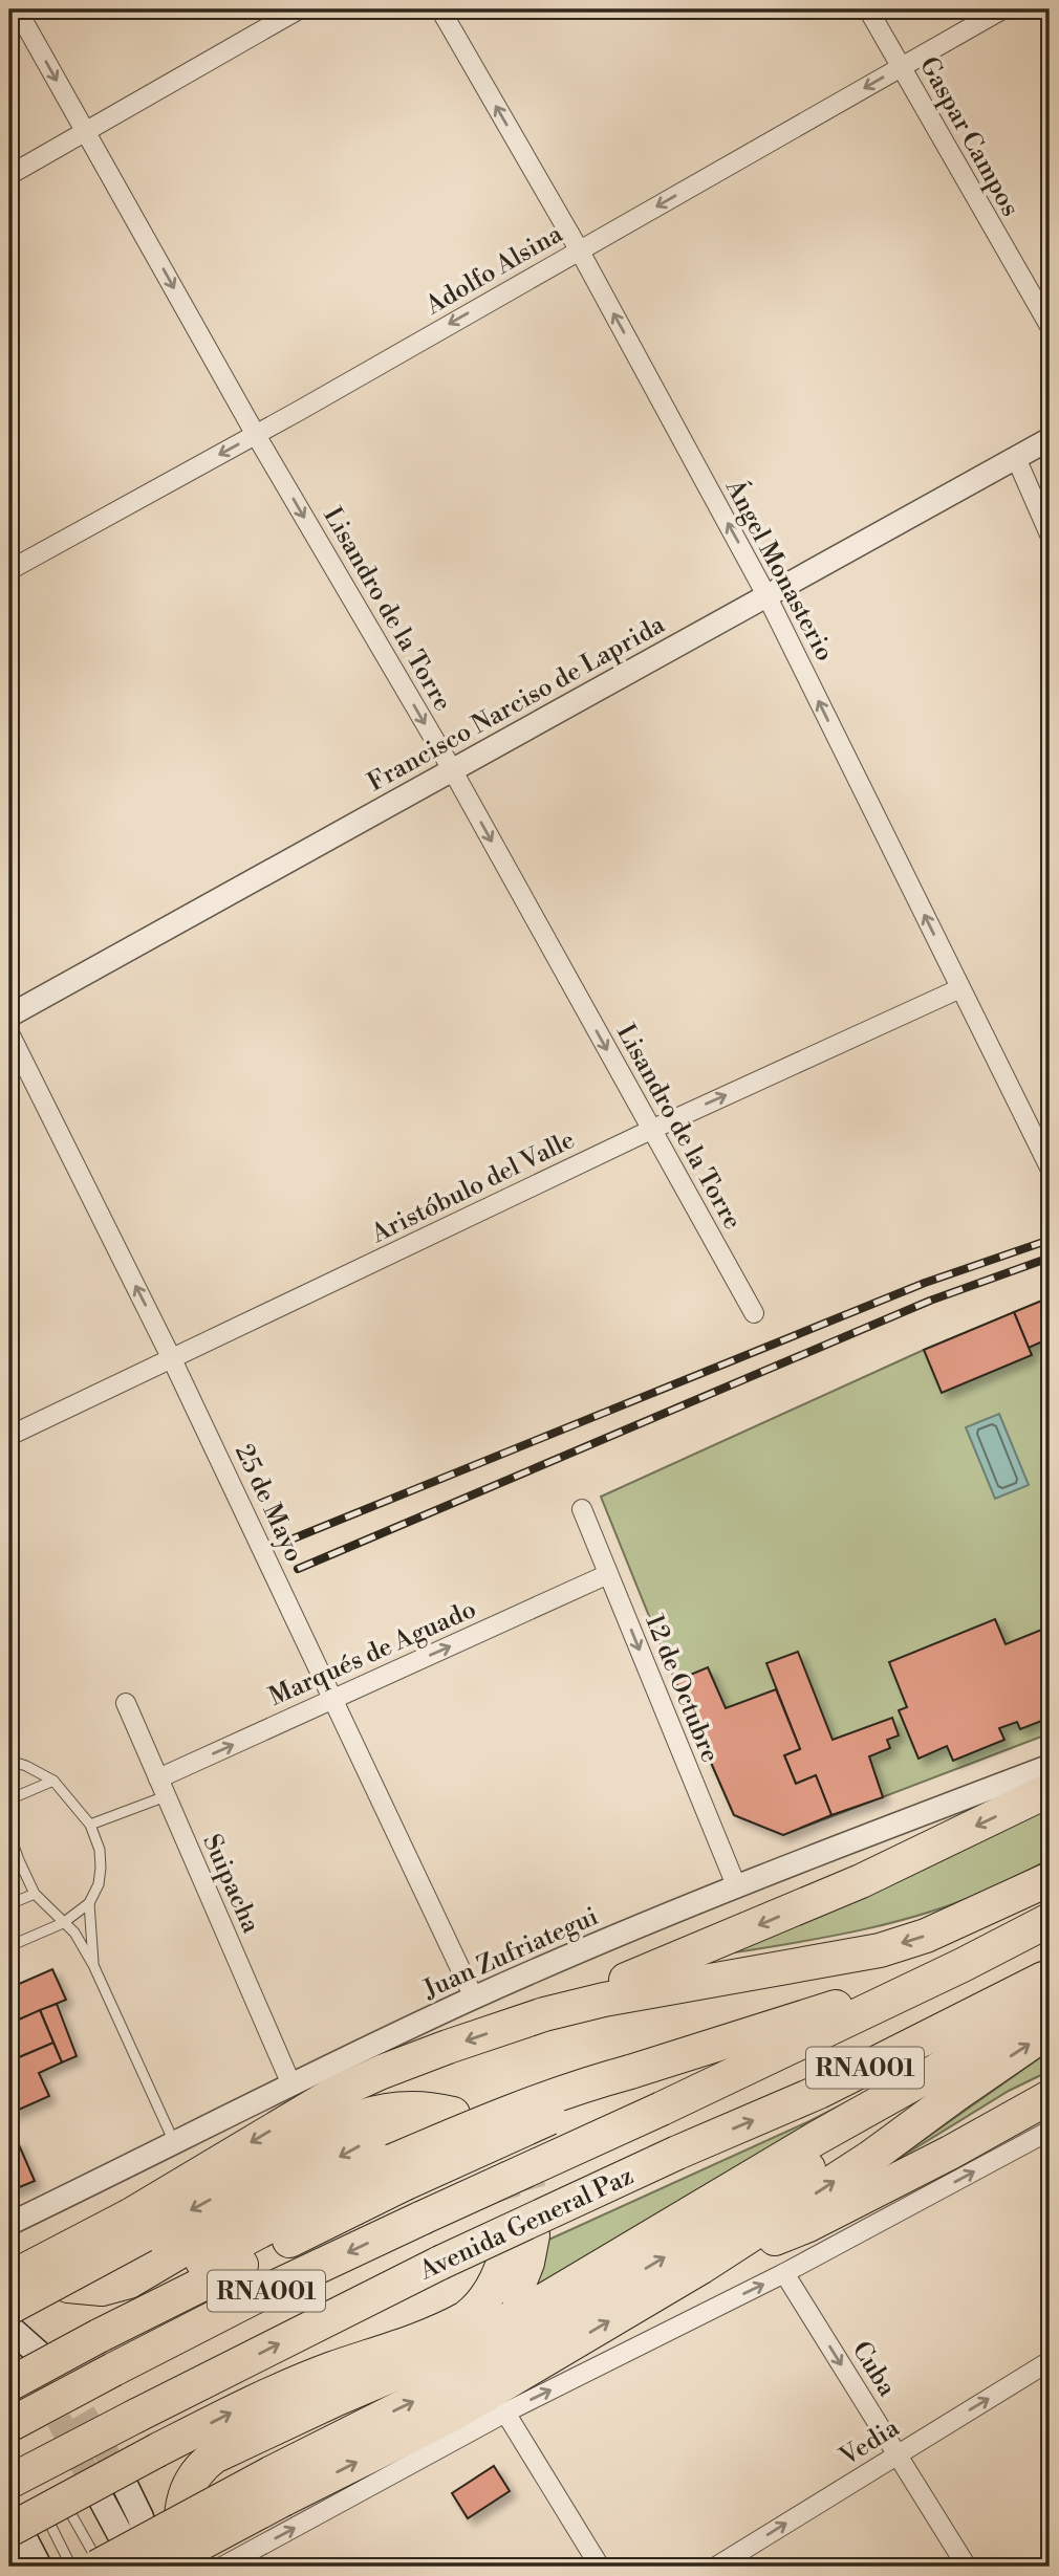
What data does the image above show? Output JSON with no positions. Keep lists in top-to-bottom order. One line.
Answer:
{"streets":{"highway":["RNA001","Avenida General Paz"],"street":["Gaspar Campos","Adolfo Alsina","Ángel Monasterio","Lisandro de la Torre","Francisco Narciso de Laprida","Aristóbulo del Valle","25 de Mayo","Marqués de Aguado","12 de Octubre","Suipacha","Juan Zufriategui","Cuba","Vedia"]},"crossings":[["Gaspar Campos","Adolfo Alsina"],["Adolfo Alsina","Ángel Monasterio"],["Adolfo Alsina","Lisandro de la Torre"],["Ángel Monasterio","Francisco Narciso de Laprida"],["Ángel Monasterio","Aristóbulo del Valle"],["Lisandro de la Torre","Francisco Narciso de Laprida"],["Lisandro de la Torre","Aristóbulo del Valle"],["Aristóbulo del Valle","25 de Mayo"],["25 de Mayo","Marqués de Aguado"],["25 de Mayo","Juan Zufriategui"],["Marqués de Aguado","12 de Octubre"],["Marqués de Aguado","Suipacha"],["12 de Octubre","Juan Zufriategui"],["Suipacha","Juan Zufriategui"],["Cuba","Vedia"]],"one_way":["Adolfo Alsina","Ángel Monasterio","Lisandro de la Torre","Marqués de Aguado","12 de Octubre","Cuba","Vedia"]}
